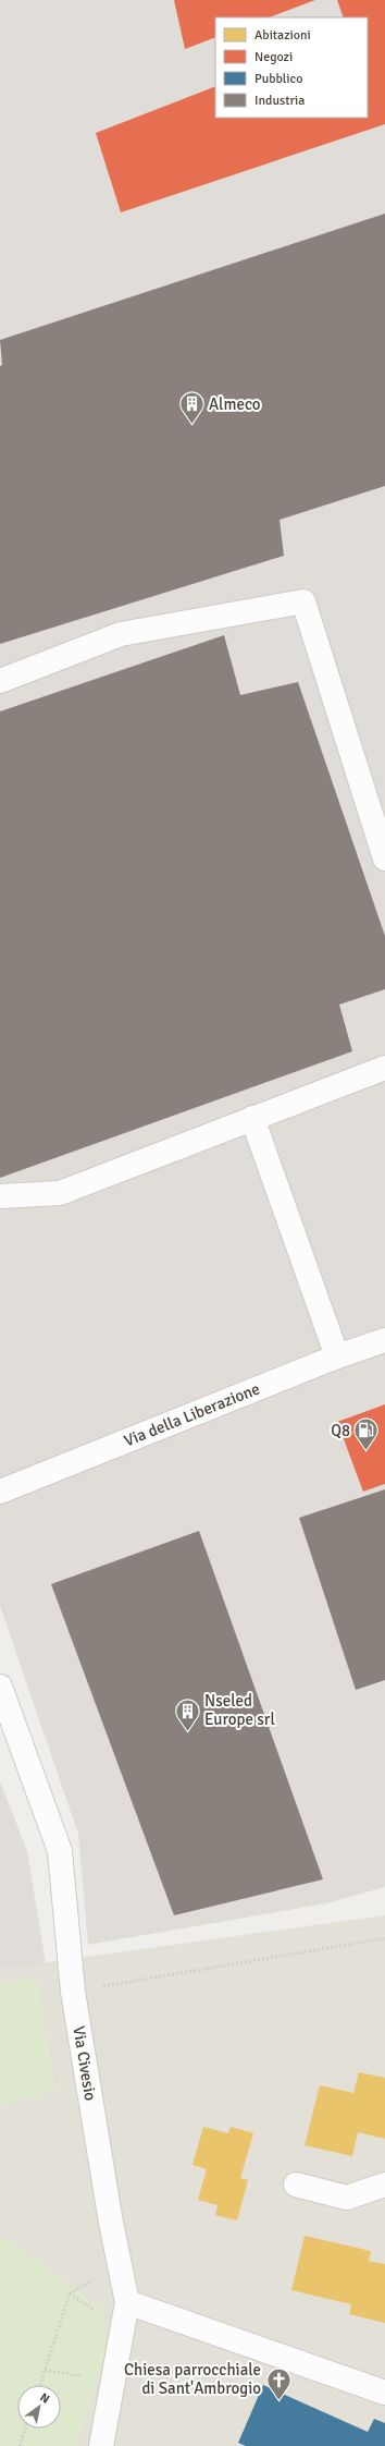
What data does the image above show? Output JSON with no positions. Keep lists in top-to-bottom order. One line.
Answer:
{"streets":{"street":["Via della Liberazione","Via Civesio"]},"places":{"building":["Almeco","Nseled Europe srl"],"fuel station":["Q8"],"church":["Chiesa parrocchiale di Sant'Ambrogio"]},"legend":["Abitazioni","Negozi","Pubblico","Industria"],"north":"top right"}
